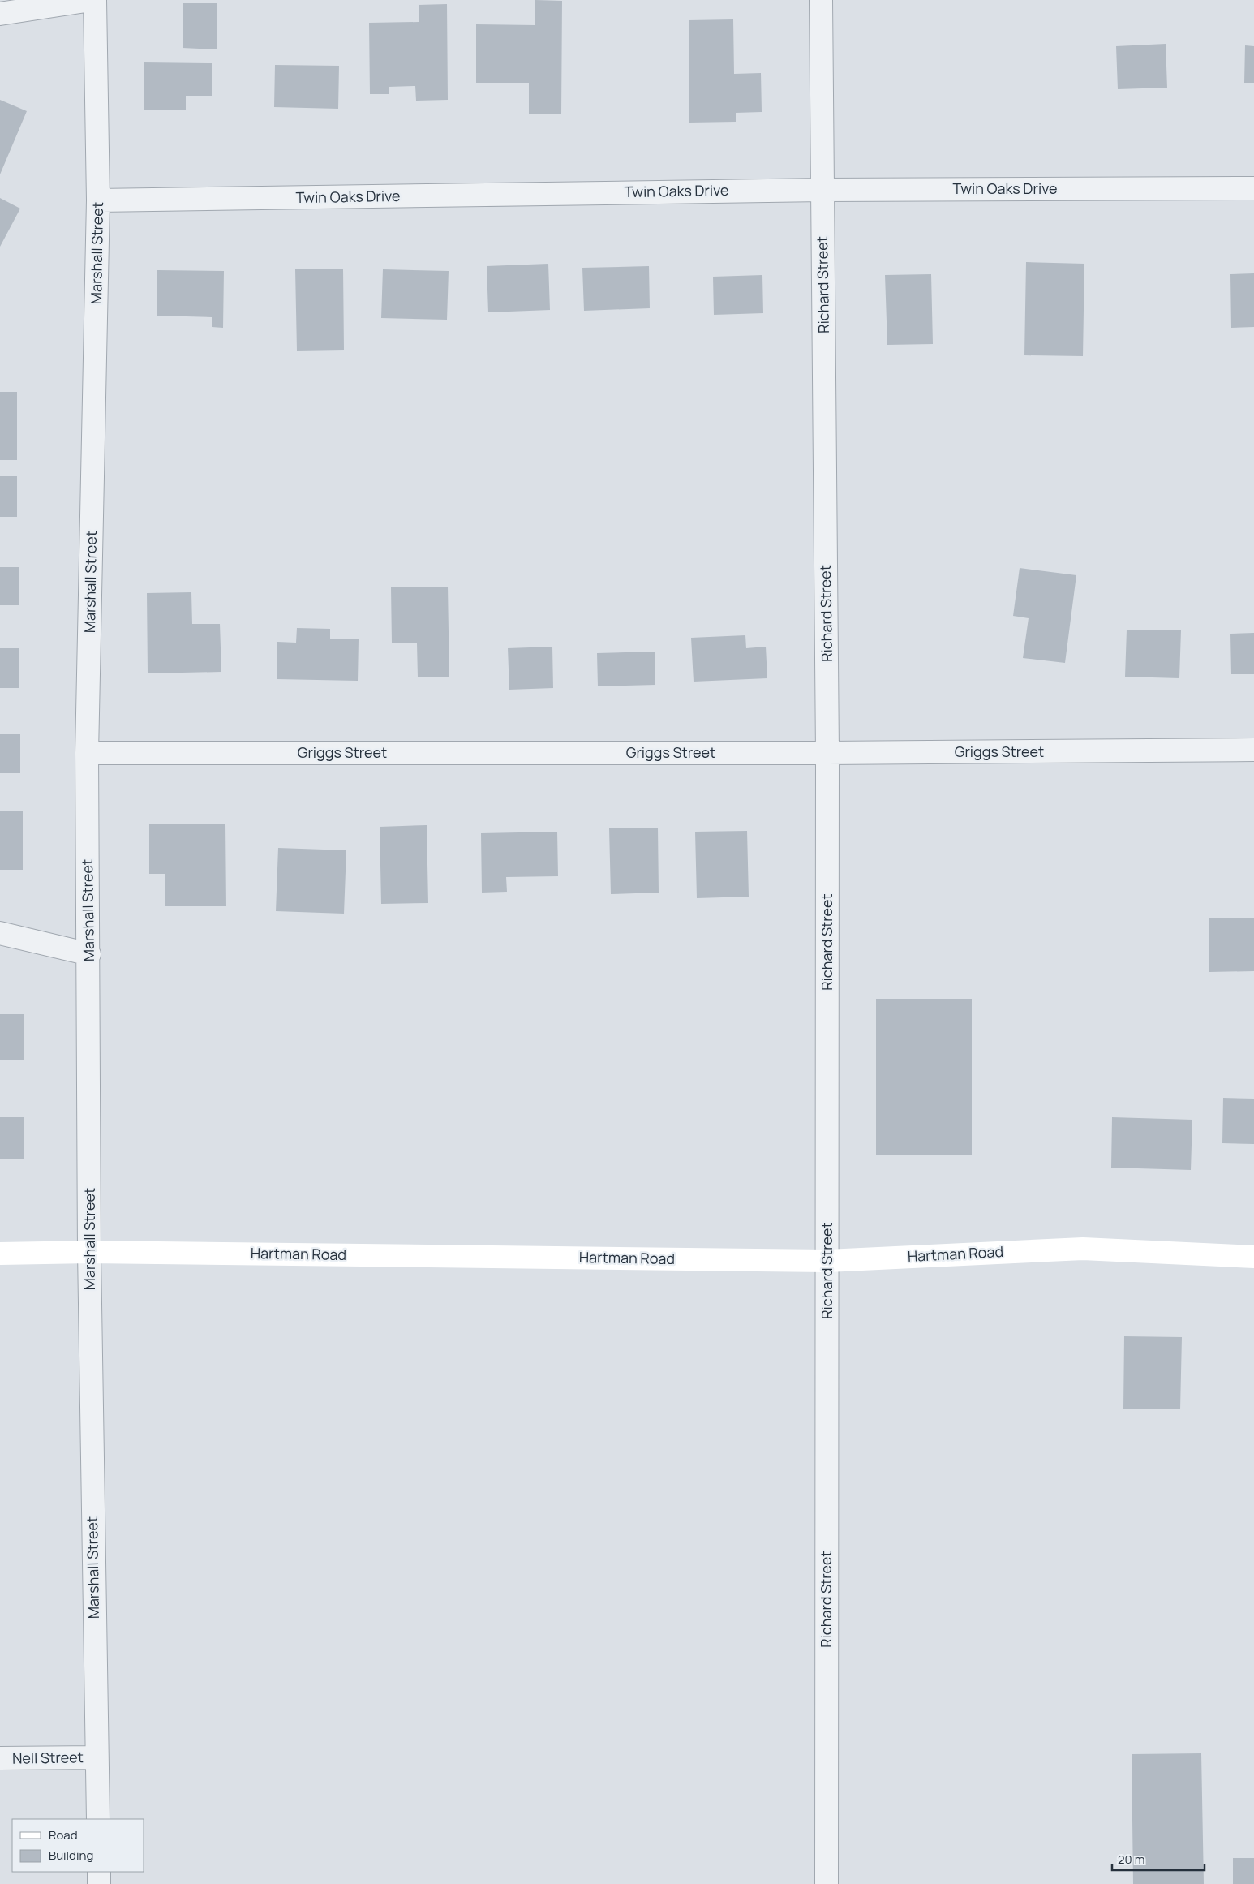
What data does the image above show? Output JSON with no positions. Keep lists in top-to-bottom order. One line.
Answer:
{"streets":{"street":["Twin Oaks Drive","Marshall Street","Richard Street","Griggs Street","Hartman Road","Nell Street"]},"crossings":[["Twin Oaks Drive","Marshall Street"],["Twin Oaks Drive","Richard Street"],["Marshall Street","Griggs Street"],["Marshall Street","Hartman Road"],["Marshall Street","Nell Street"],["Richard Street","Griggs Street"],["Richard Street","Hartman Road"]],"legend":["Road","Building"],"scale_bar":"20 m"}
